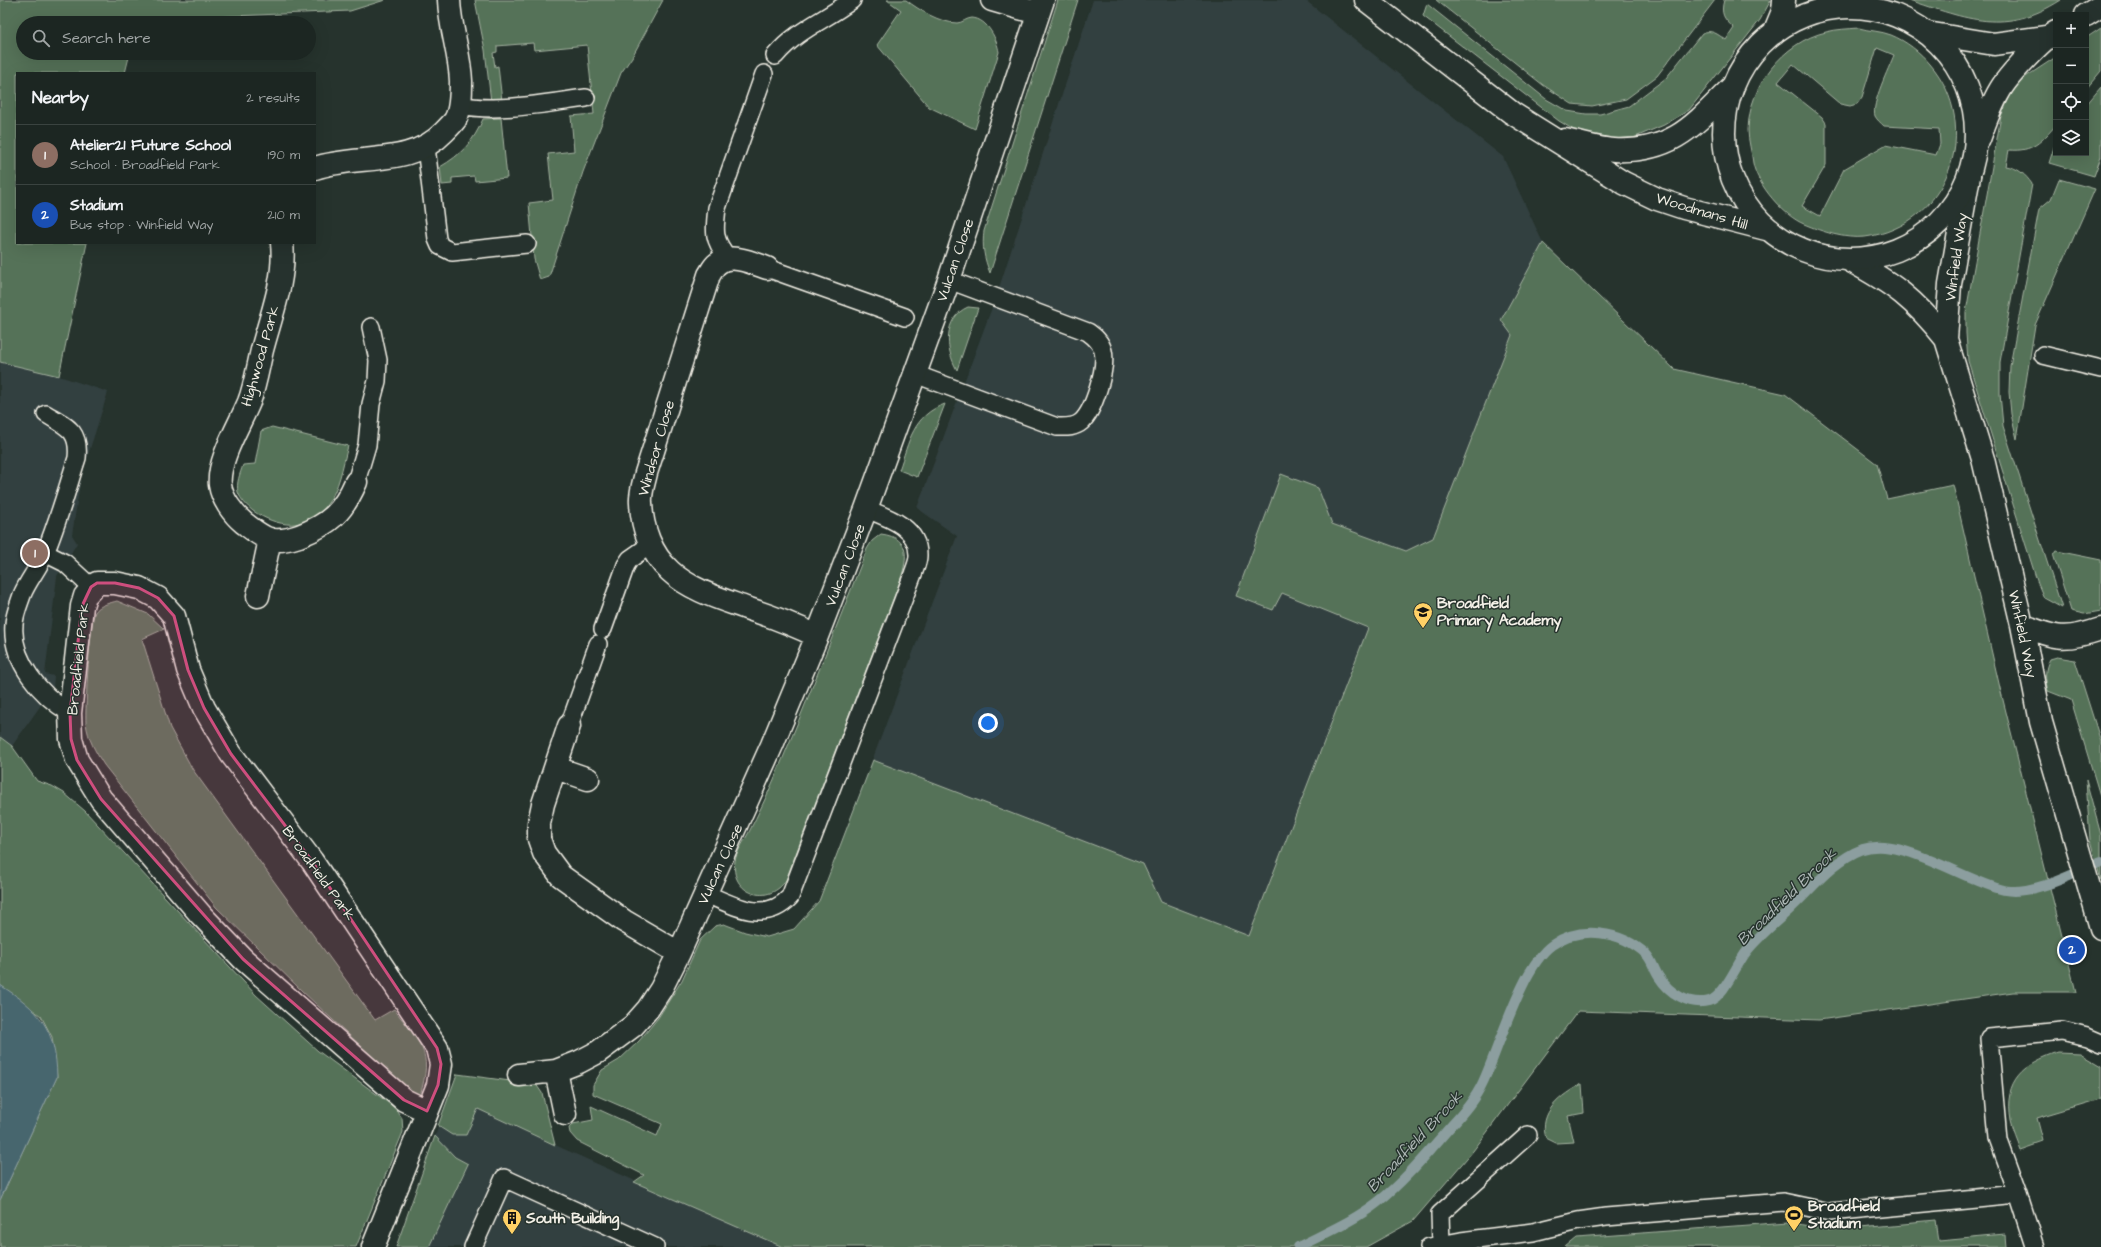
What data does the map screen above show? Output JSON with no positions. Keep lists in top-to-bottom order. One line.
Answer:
{"streets":{"street":["Woodmans Hill","Winfield Way","Vulcan Close","Highwood Park","Windsor Close","Broadfield Park"]},"crossings":[["Vulcan Close","Windsor Close"]],"water":["Broadfield Brook"],"places":{"school or university":["Broadfield Primary Academy"],"sports":["Broadfield Stadium"],"building":["South Building"]},"page":{"map_buttons":["+","−"],"search":"Search here","heading":["Nearby","2 results"],"list":[{"mark":"1","name":"Atelier21 Future School","note":"School · Broadfield Park","value":"190 m"},{"mark":"2","name":"Stadium","note":"Bus stop · Winfield Way","value":"210 m"}],"pins":["1","2"]}}
